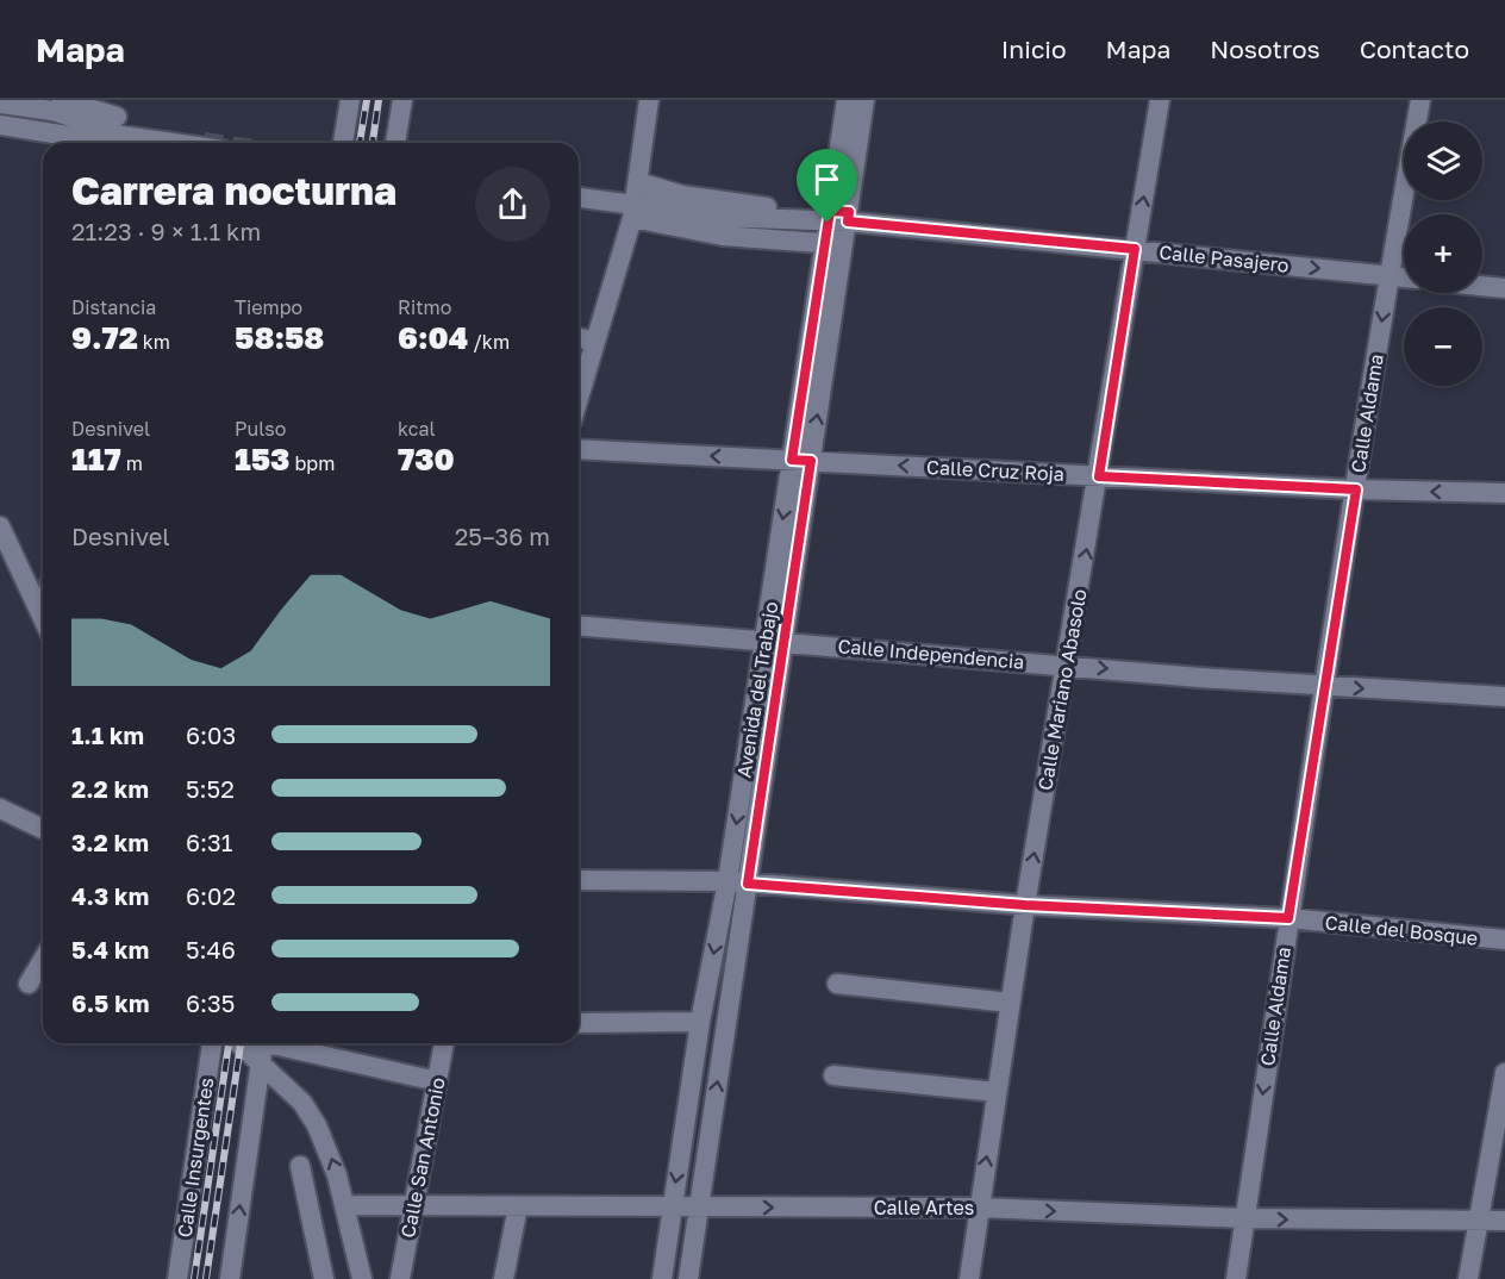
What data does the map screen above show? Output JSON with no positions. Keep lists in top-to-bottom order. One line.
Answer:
{"streets":{"street":["Calle Pasajero","Calle Aldama","Calle Cruz Roja","Calle Independencia","Avenida del Trabajo","Calle Mariano Abasolo","Calle del Bosque","Calle Insurgentes","Calle San Antonio","Calle Artes"]},"crossings":[["Calle Pasajero","Calle Aldama"],["Calle Pasajero","Avenida del Trabajo"],["Calle Pasajero","Calle Mariano Abasolo"],["Calle Aldama","Calle Cruz Roja"],["Calle Aldama","Calle Independencia"],["Calle Aldama","Calle del Bosque"],["Calle Aldama","Calle Artes"],["Calle Cruz Roja","Avenida del Trabajo"],["Calle Cruz Roja","Calle Mariano Abasolo"],["Calle Independencia","Avenida del Trabajo"],["Calle Independencia","Calle Mariano Abasolo"],["Avenida del Trabajo","Calle del Bosque"],["Avenida del Trabajo","Calle Artes"],["Calle Mariano Abasolo","Calle del Bosque"],["Calle Mariano Abasolo","Calle Artes"],["Calle San Antonio","Calle Artes"]],"one_way":["Calle Aldama","Calle Cruz Roja","Calle Independencia","Calle Mariano Abasolo","Calle Artes"],"page":{"header":"Mapa","nav":["Inicio","Mapa","Nosotros","Contacto"],"map_buttons":["+","−"],"heading":["Carrera nocturna","21:23 · 9 × 1.1 km"],"stats":[["Distancia","9.72 km"],["Tiempo","58:58"],["Ritmo","6:04 /km"],["Desnivel","117 m"],["Pulso","153 bpm"],["kcal","730"]],"chart":["Desnivel","25–36 m"],"list":[{"name":"1.1 km","note":"6:03"},{"name":"2.2 km","note":"5:52"},{"name":"3.2 km","note":"6:31"},{"name":"4.3 km","note":"6:02"},{"name":"5.4 km","note":"5:46"},{"name":"6.5 km","note":"6:35"}]}}
